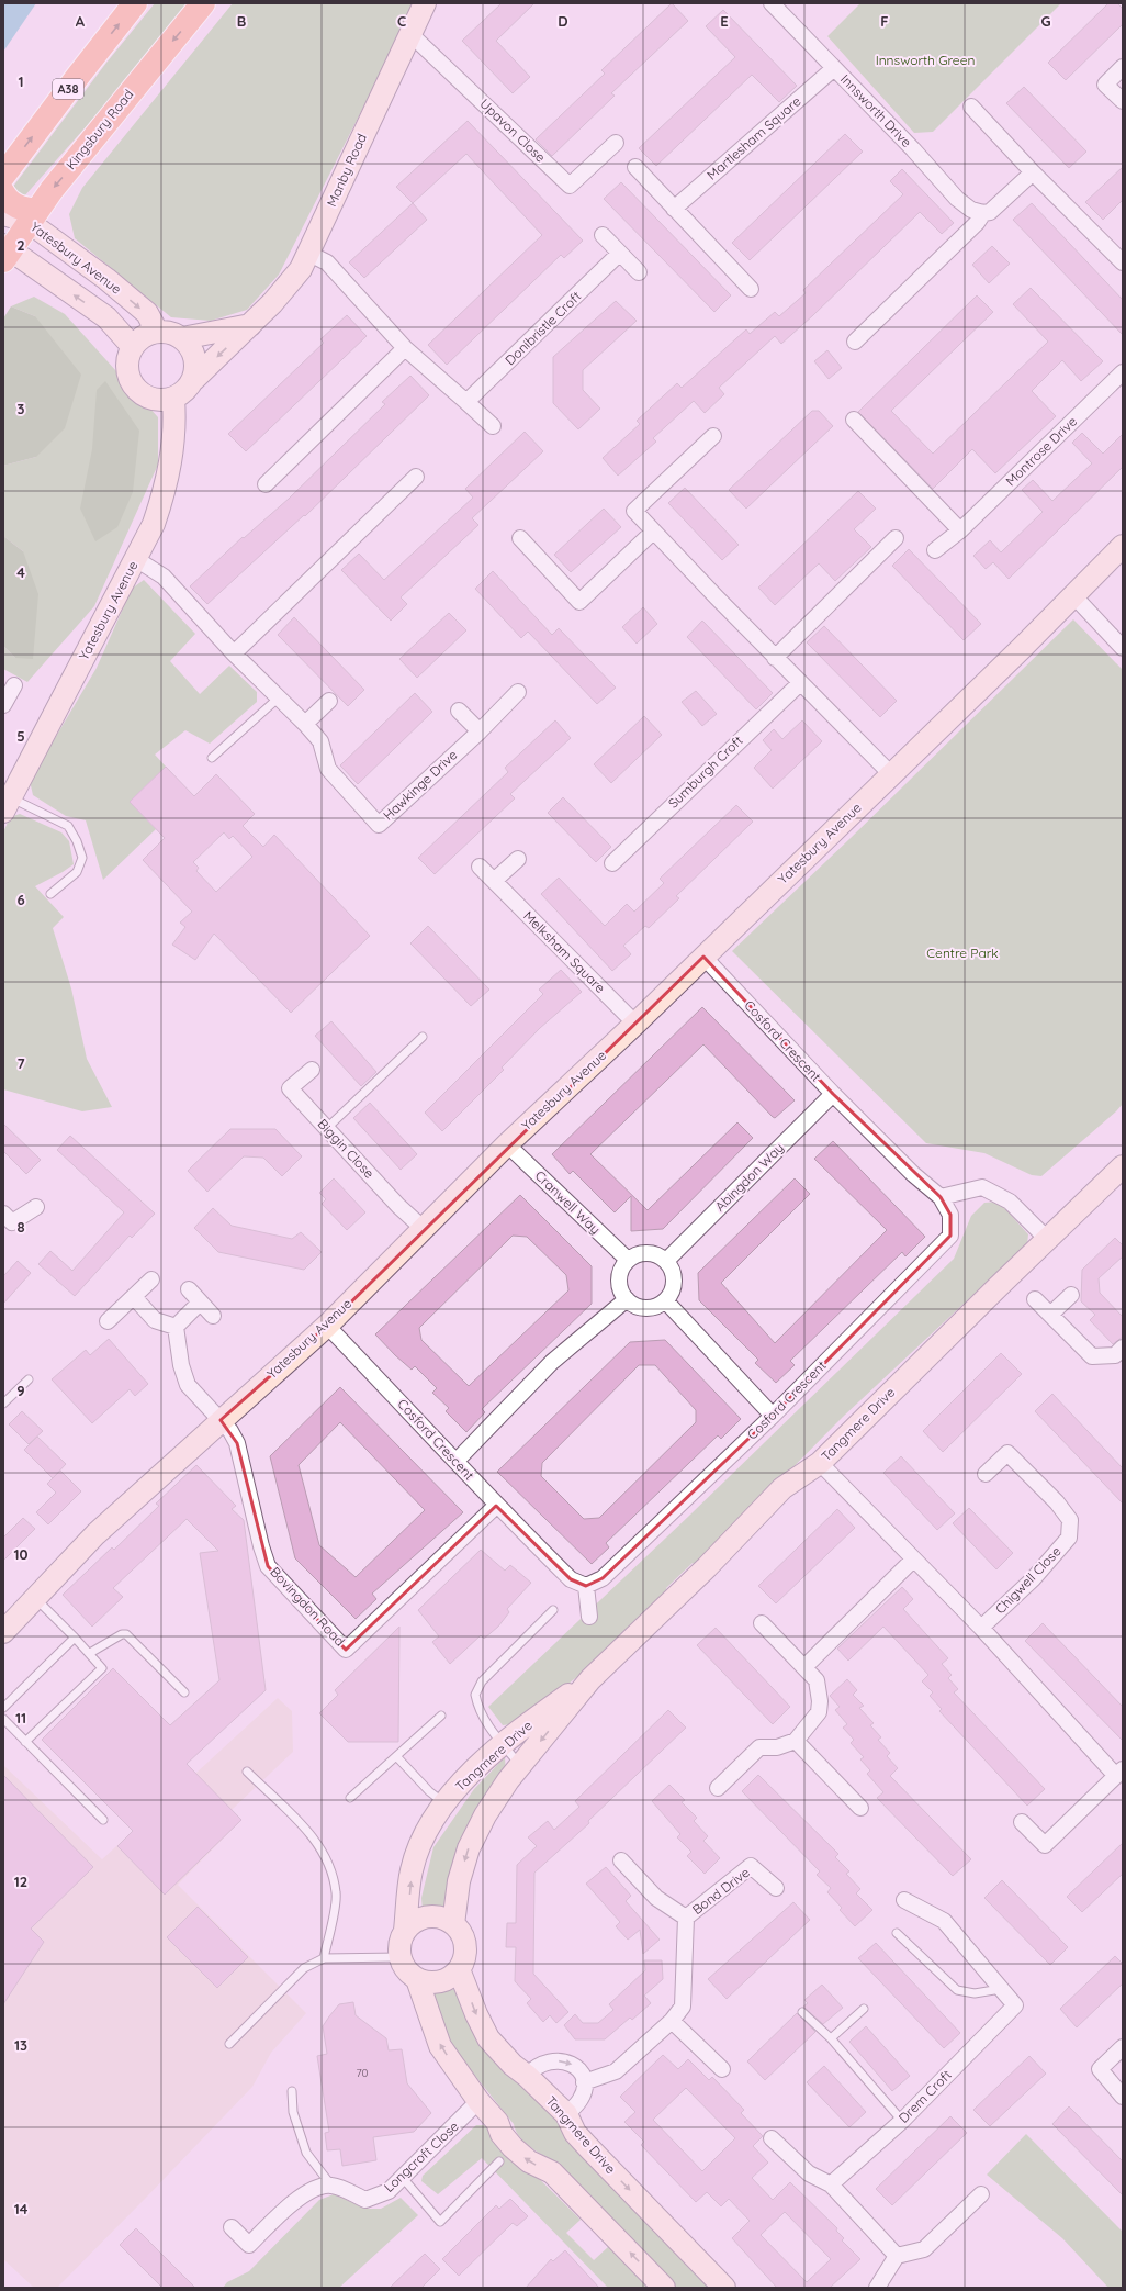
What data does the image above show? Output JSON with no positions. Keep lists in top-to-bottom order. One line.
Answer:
{"streets":{"highway":["A38","Kingsbury Road"],"street":["Innsworth Drive","Upavon Close","Martlesham Square","Manby Road","Yatesbury Avenue","Donibristle Croft","Montrose Drive","Sumburgh Croft","Hawkinge Drive","Melksham Square","Cosford Crescent","Biggin Close","Abingdon Way","Cranwell Way","Tangmere Drive","Chigwell Close","Bovingdon Road","Bond Drive","Drem Croft","Longcroft Close"]},"crossings":[["Innsworth Drive","Martlesham Square"],["Kingsbury Road","Yatesbury Avenue"],["Upavon Close","Manby Road"],["Manby Road","Yatesbury Avenue"],["Yatesbury Avenue","Hawkinge Drive"],["Yatesbury Avenue","Melksham Square"],["Yatesbury Avenue","Cosford Crescent"],["Yatesbury Avenue","Biggin Close"],["Yatesbury Avenue","Cranwell Way"],["Yatesbury Avenue","Bovingdon Road"],["Cosford Crescent","Abingdon Way"],["Cosford Crescent","Bovingdon Road"],["Abingdon Way","Cranwell Way"]],"parks":["Innsworth Green","Centre Park"],"house_numbers":["70"],"grid":{"columns":["A","B","C","D","E","F","G"],"rows":["1","2","3","4","5","6","7","8","9","10","11","12","13","14"]}}
